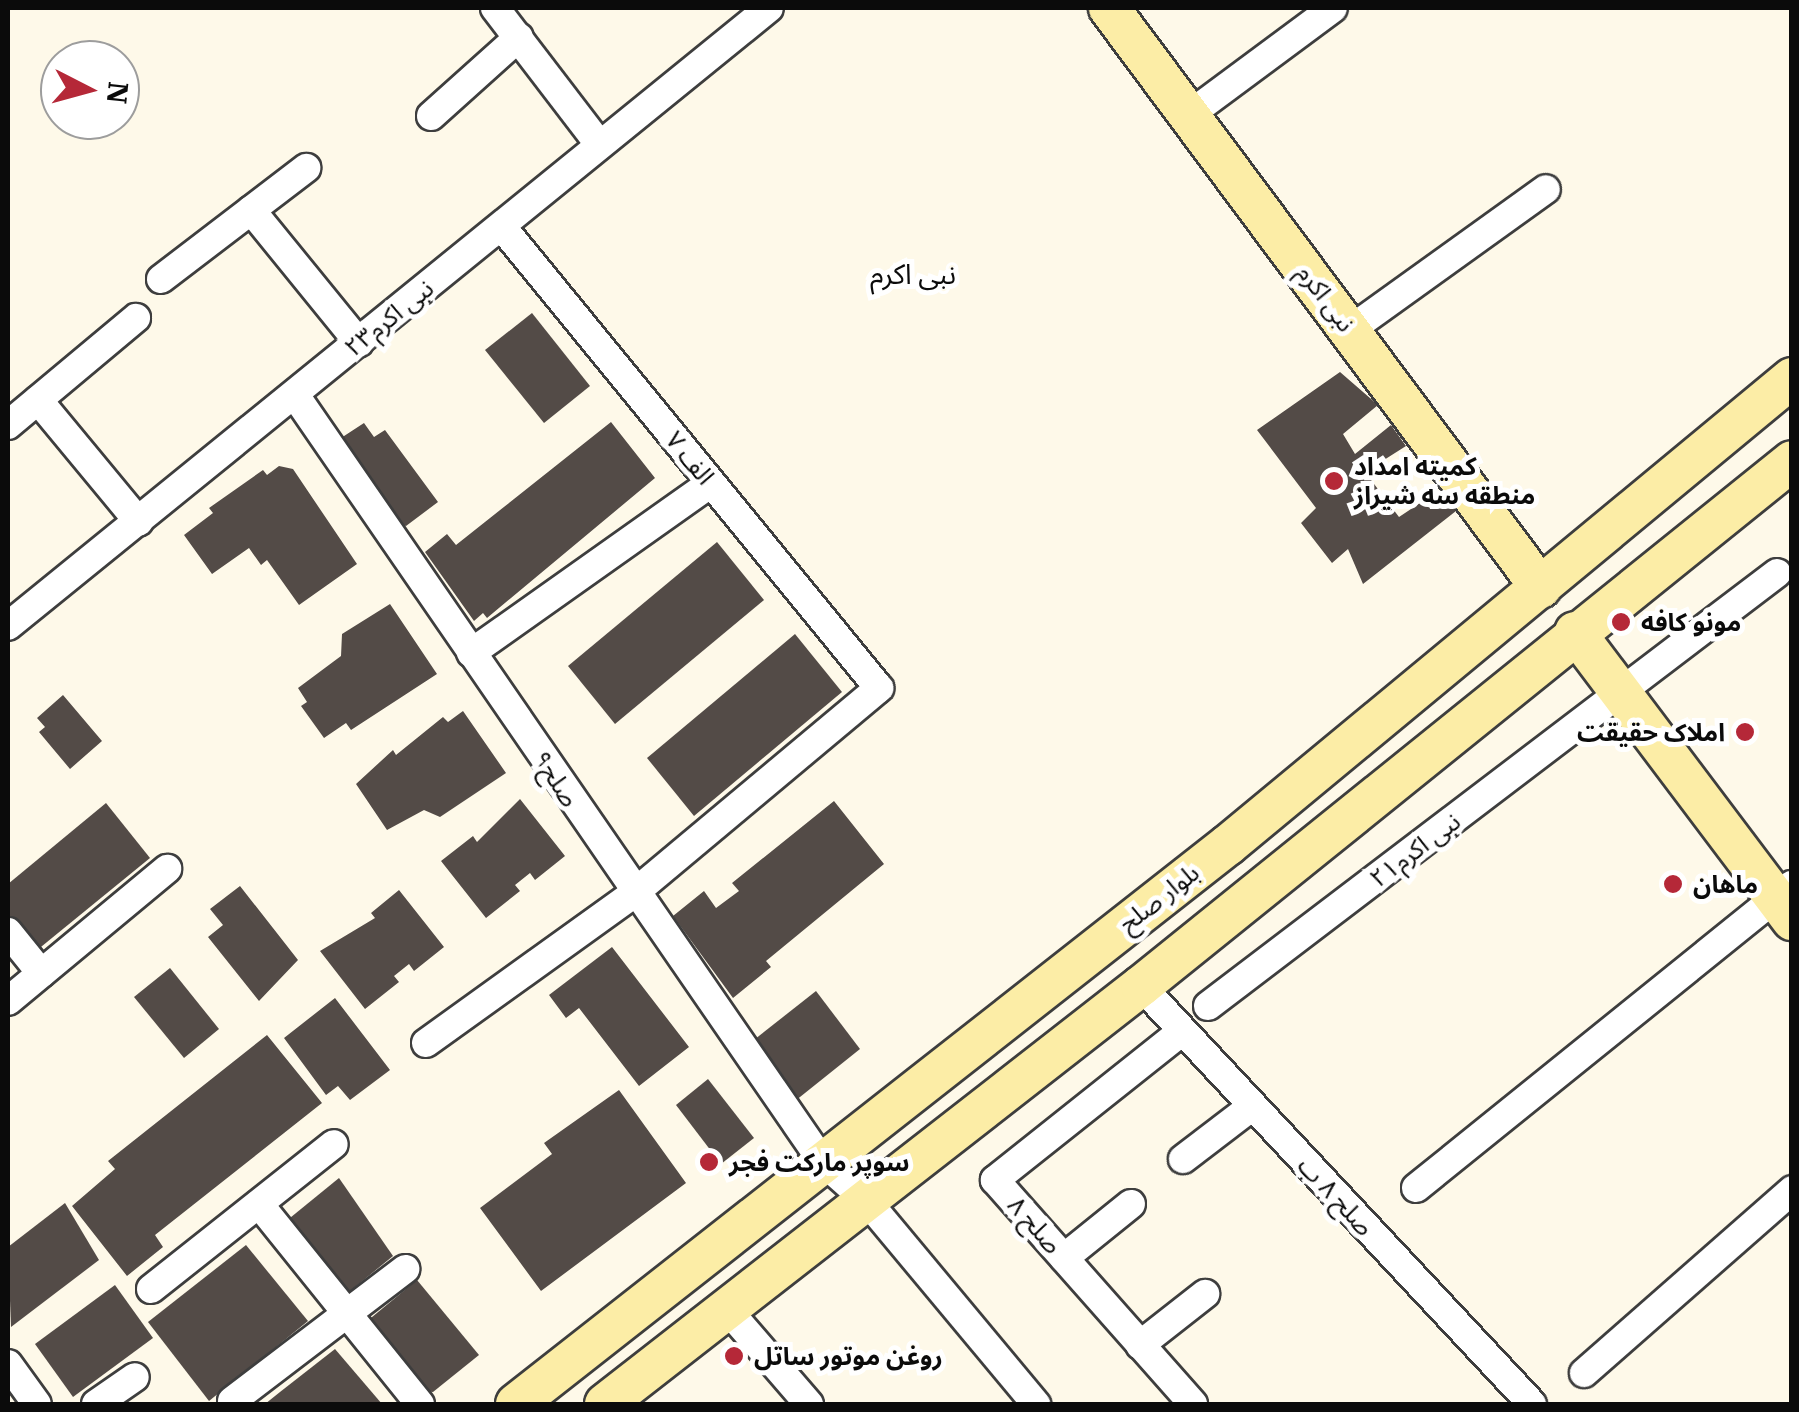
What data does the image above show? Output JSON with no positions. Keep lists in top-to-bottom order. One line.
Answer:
{"streets":{"main road":["نبی اکرم","بلوار صلح"],"street":["نبی اکرم۲۳","۷ الف","صلح۹","نبی اکرم۲۱","صلح ۸ ب","۸ صلح"]},"crossings":[["نبی اکرم","بلوار صلح"],["نبی اکرم۲۳","۷ الف"],["نبی اکرم۲۳","صلح۹"],["۷ الف","صلح۹"],["صلح۹","بلوار صلح"],["صلح ۸ ب","۸ صلح"]],"districts":["نبی اکرم"],"places":["کمیته امداد منطقه سه شیراز","مونو کافه","املاک حقیقت","ماهان","سوپر مارکت فجر","روغن موتور ساتل"],"north":"right"}
